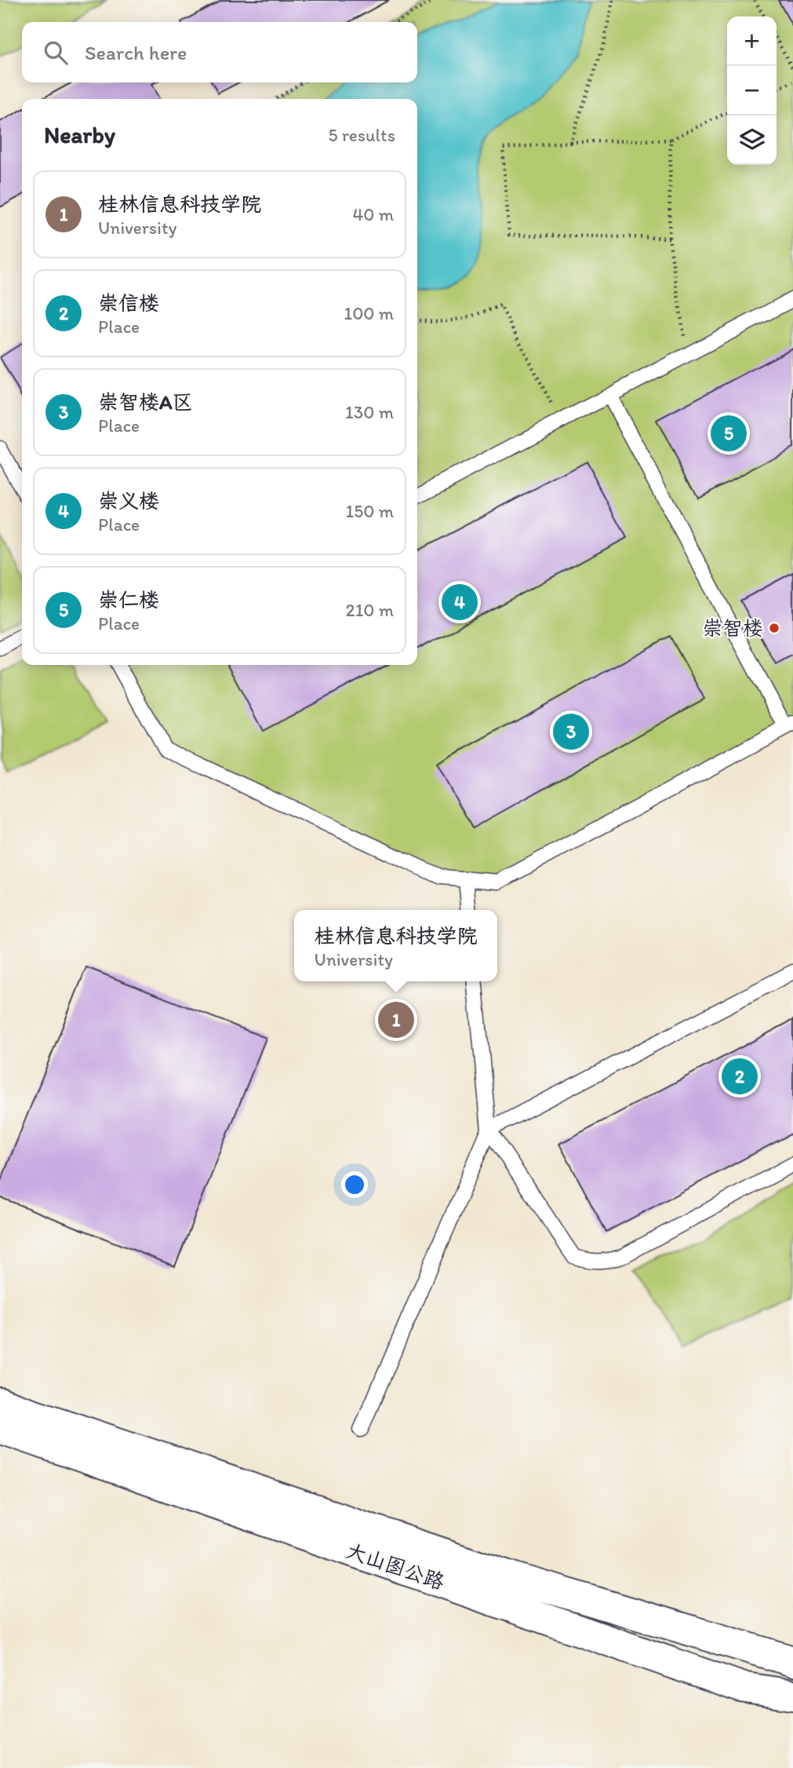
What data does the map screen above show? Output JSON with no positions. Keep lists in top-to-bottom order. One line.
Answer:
{"streets":{"main road":["大山图公路"]},"places":["崇智楼"],"page":{"map_buttons":["+","−"],"search":"Search here","heading":["Nearby","5 results"],"list":[{"mark":"1","name":"桂林信息科技学院","note":"University","value":"40 m"},{"mark":"2","name":"崇信楼","note":"Place","value":"100 m"},{"mark":"3","name":"崇智楼A区","note":"Place","value":"130 m"},{"mark":"4","name":"崇义楼","note":"Place","value":"150 m"},{"mark":"5","name":"崇仁楼","note":"Place","value":"210 m"}],"pins":["5","4","3","1","2"],"popup":["桂林信息科技学院","University"]}}
